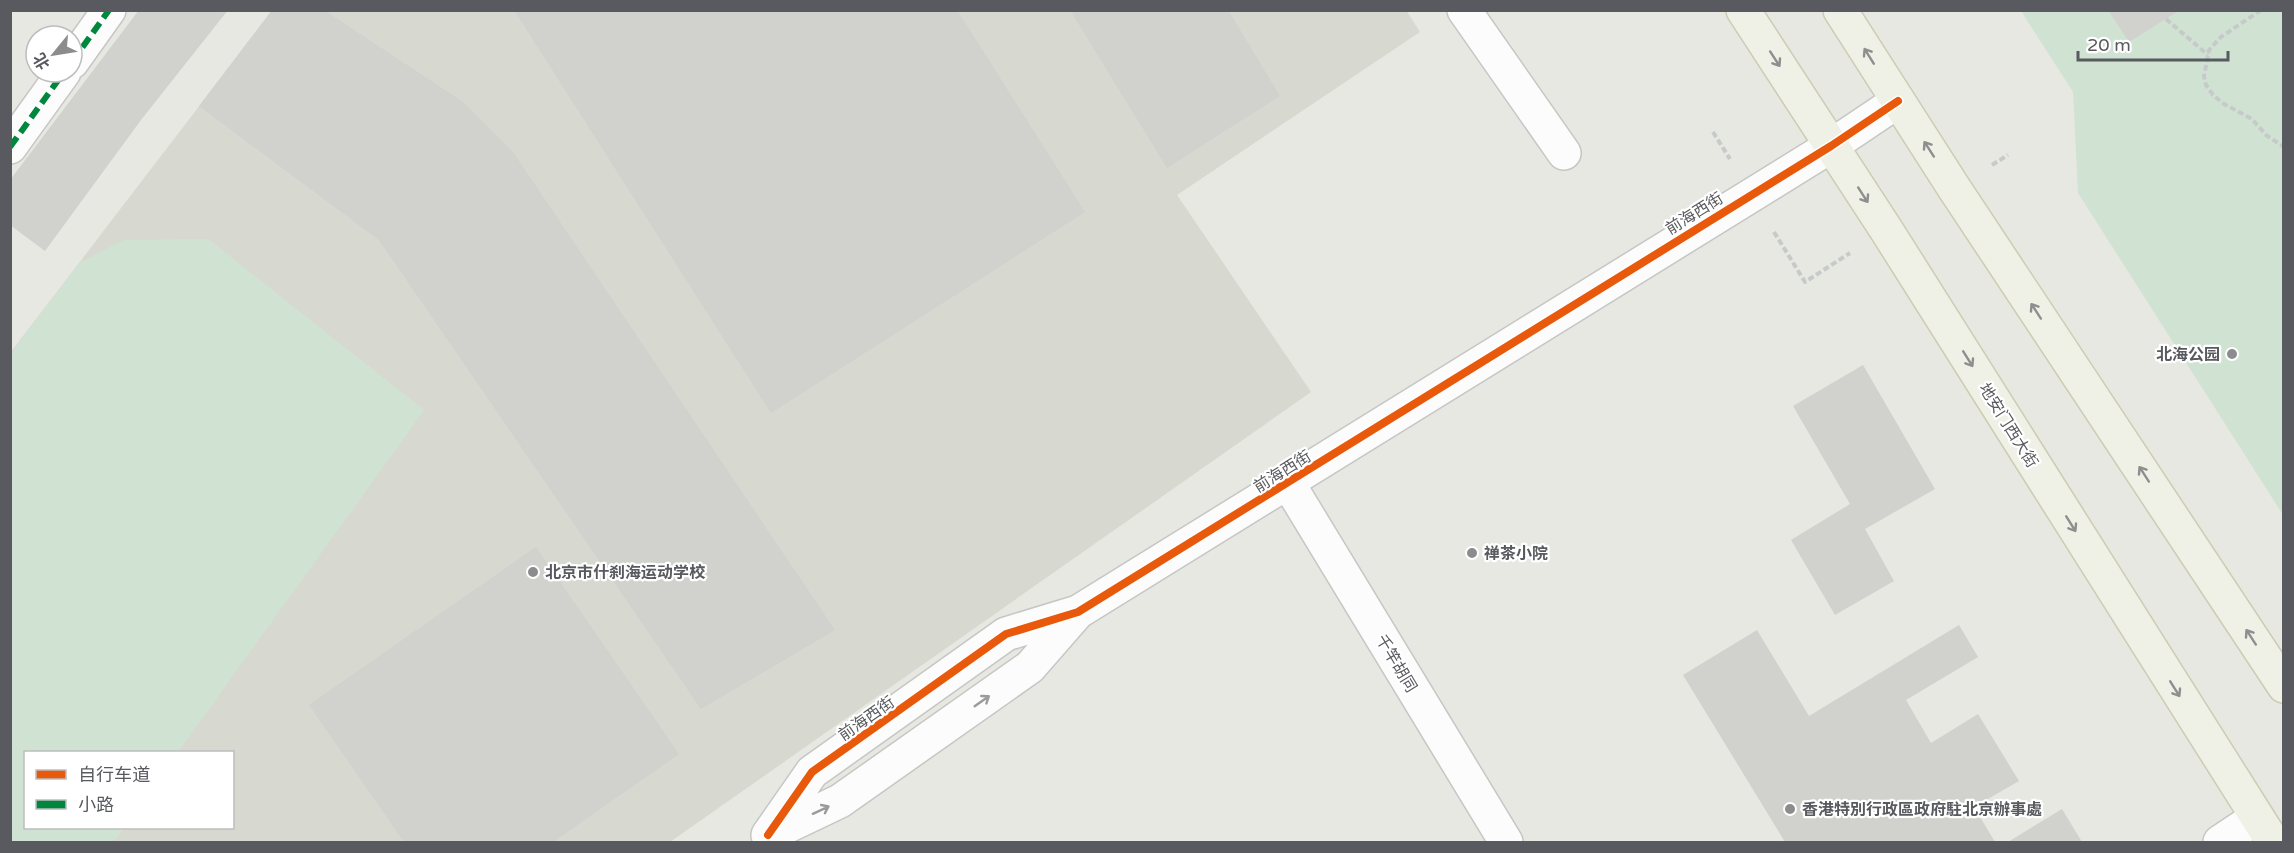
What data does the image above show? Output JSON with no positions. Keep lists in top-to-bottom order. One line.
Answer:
{"streets":{"main road":["地安门西大街"],"street":["前海西街","千竿胡同"]},"crossings":[["前海西街","地安门西大街"],["前海西街","千竿胡同"]],"places":["北海公园","禅茶小院","北京市什刹海运动学校","香港特別行政區政府駐北京辦事處"],"legend":["自行车道","小路"],"scale_bar":"20 m","north":"bottom left"}
